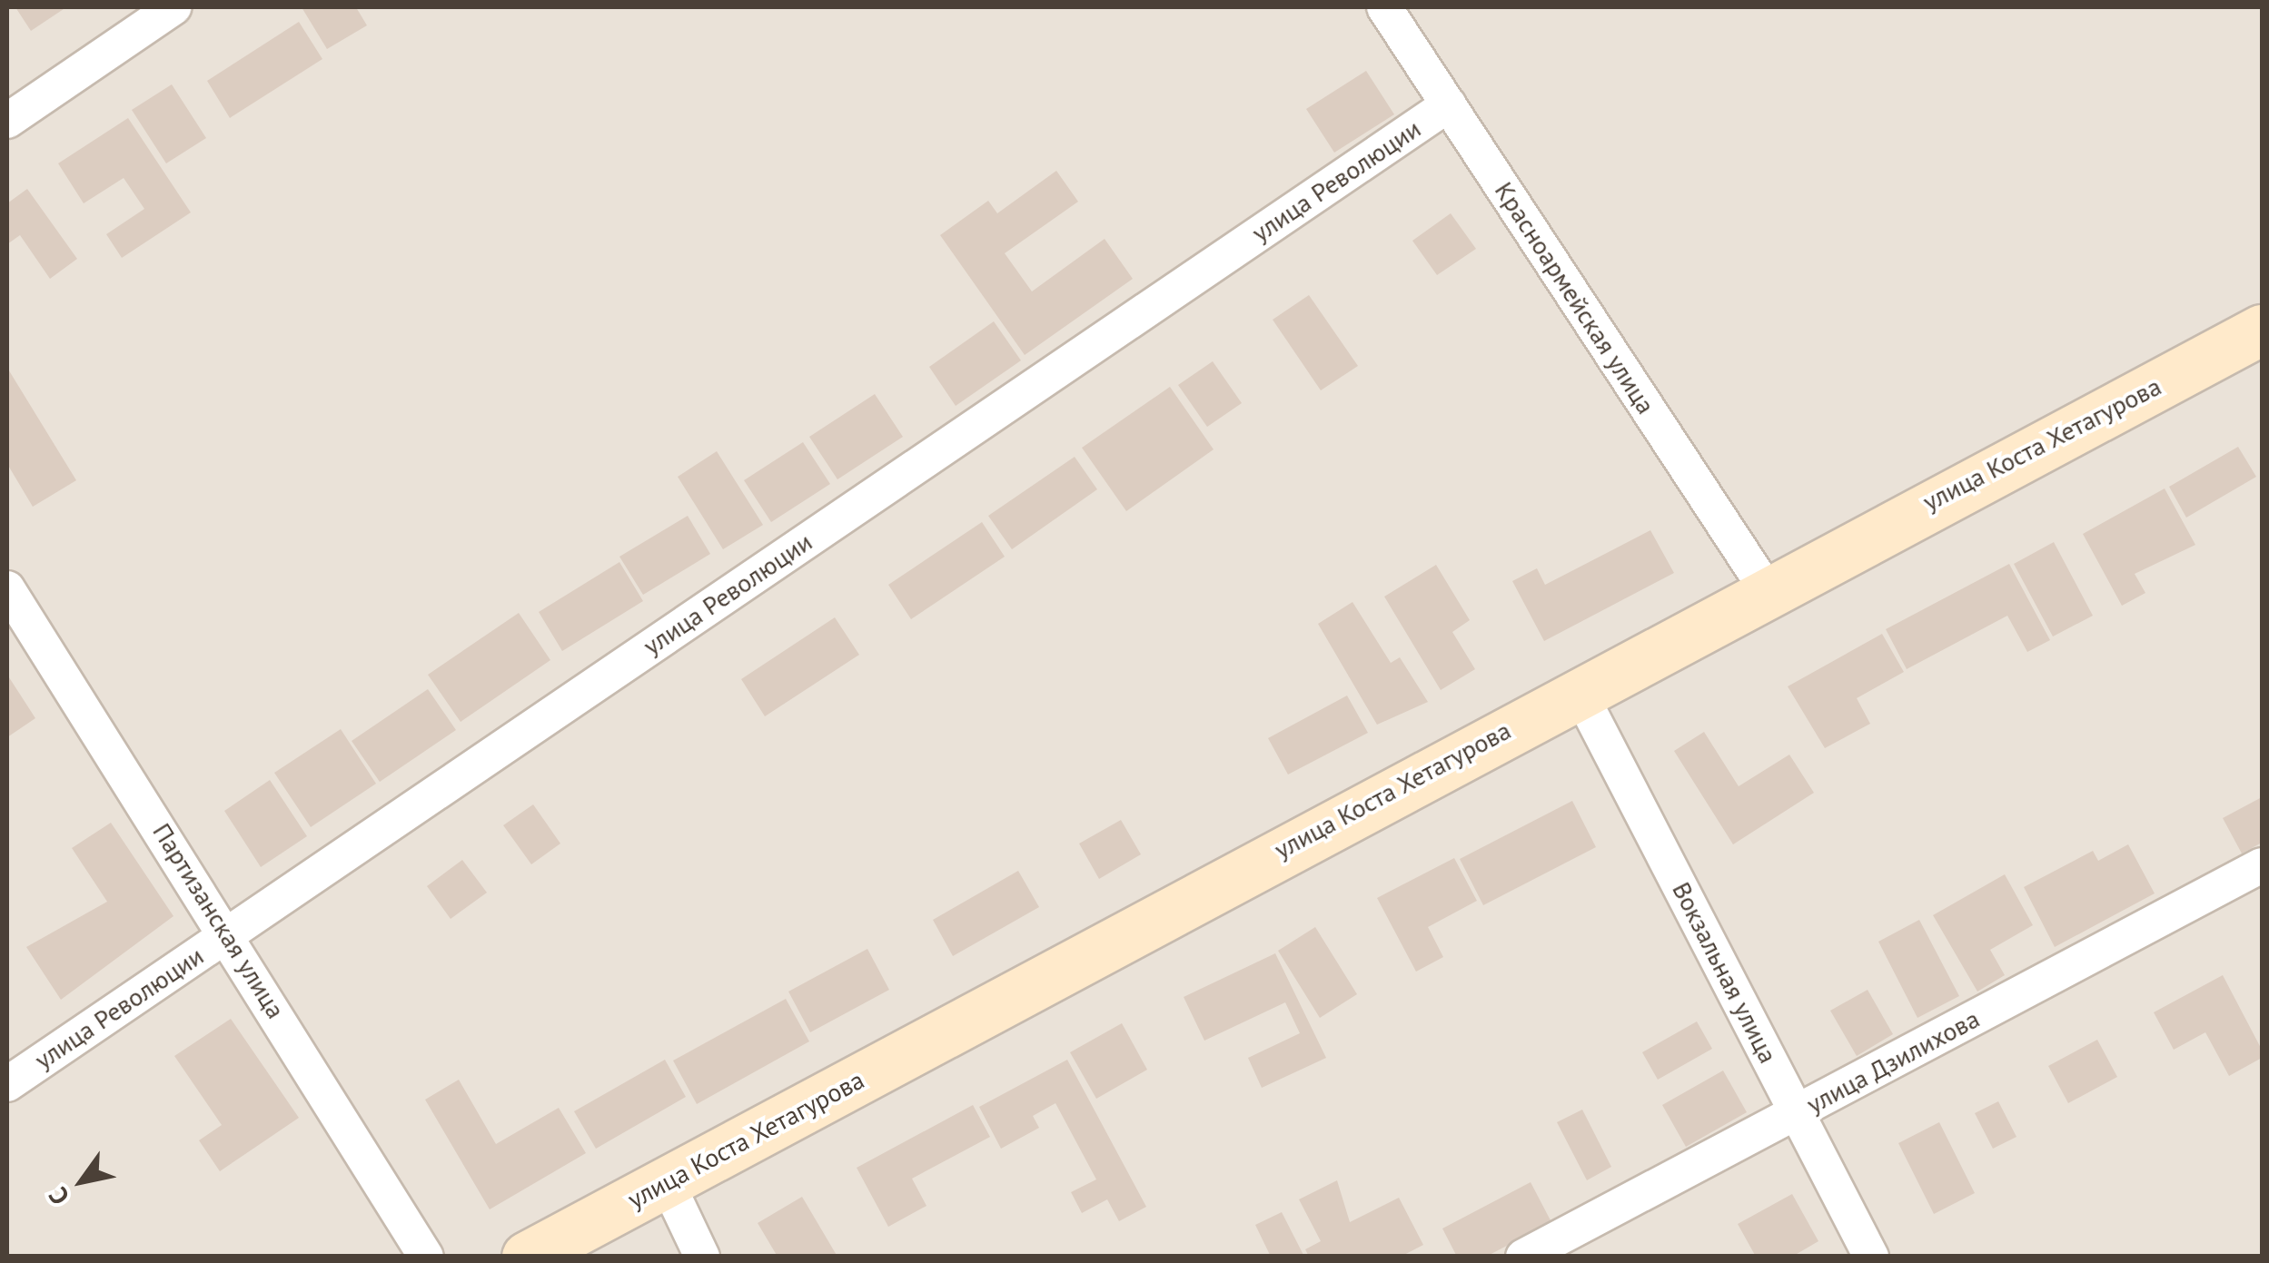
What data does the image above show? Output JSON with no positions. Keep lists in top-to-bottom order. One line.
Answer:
{"streets":{"main road":["улица Коста Хетагурова"],"street":["улица Революции","Красноармейская улица","Партизанская улица","Вокзальная улица","улица Дзилихова"]},"crossings":[["улица Революции","Красноармейская улица"],["улица Революции","Партизанская улица"],["Красноармейская улица","улица Коста Хетагурова"],["улица Коста Хетагурова","Вокзальная улица"],["Вокзальная улица","улица Дзилихова"]],"north":"bottom left"}
